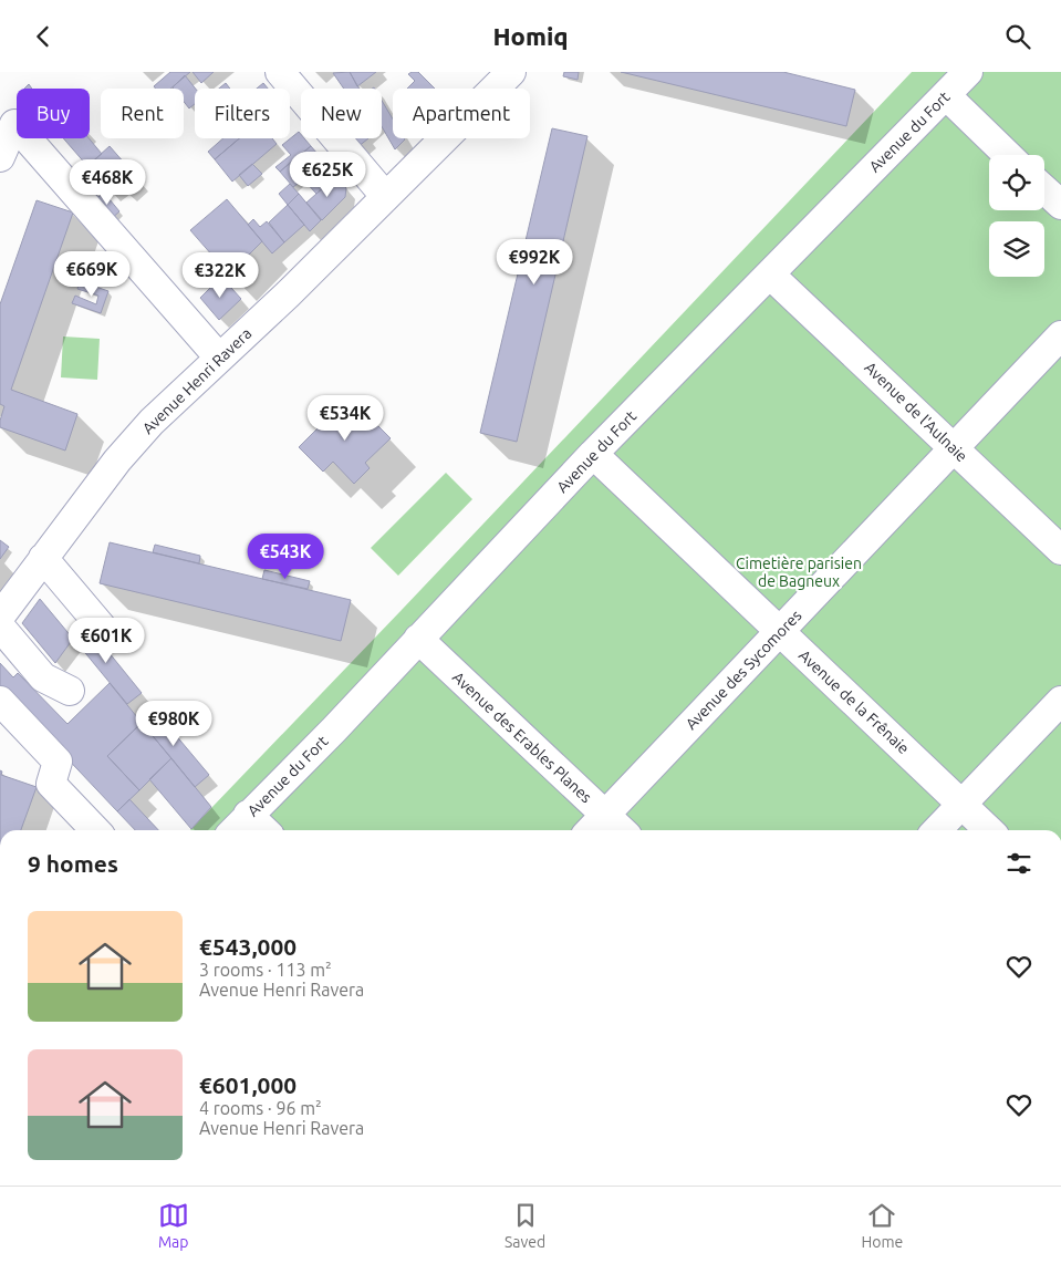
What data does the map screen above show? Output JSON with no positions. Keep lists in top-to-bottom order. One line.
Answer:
{"streets":{"street":["Avenue du Fort","Avenue Henri Ravera","Avenue de l'Aulnaie","Avenue des Sycomores","Avenue de la Frênaie","Avenue des Erables Planes"]},"crossings":[["Avenue du Fort","Avenue de l'Aulnaie"],["Avenue du Fort","Avenue de la Frênaie"],["Avenue du Fort","Avenue des Erables Planes"],["Avenue de l'Aulnaie","Avenue des Sycomores"],["Avenue des Sycomores","Avenue de la Frênaie"],["Avenue des Sycomores","Avenue des Erables Planes"]],"parks":["Cimetière parisien de Bagneux"],"page":{"header":"Homiq","chip":["Buy","Rent","Filters","New","Apartment"],"price":["€625K","€468K","€992K","€669K","€322K","€534K","€543K","€601K","€980K"],"heading":"9 homes","list":[{"name":"€543,000","note":"3 rooms · 113 m² · Avenue Henri Ravera"},{"name":"€601,000","note":"4 rooms · 96 m² · Avenue Henri Ravera"}],"tabs":["Map","Saved","Home"]}}
